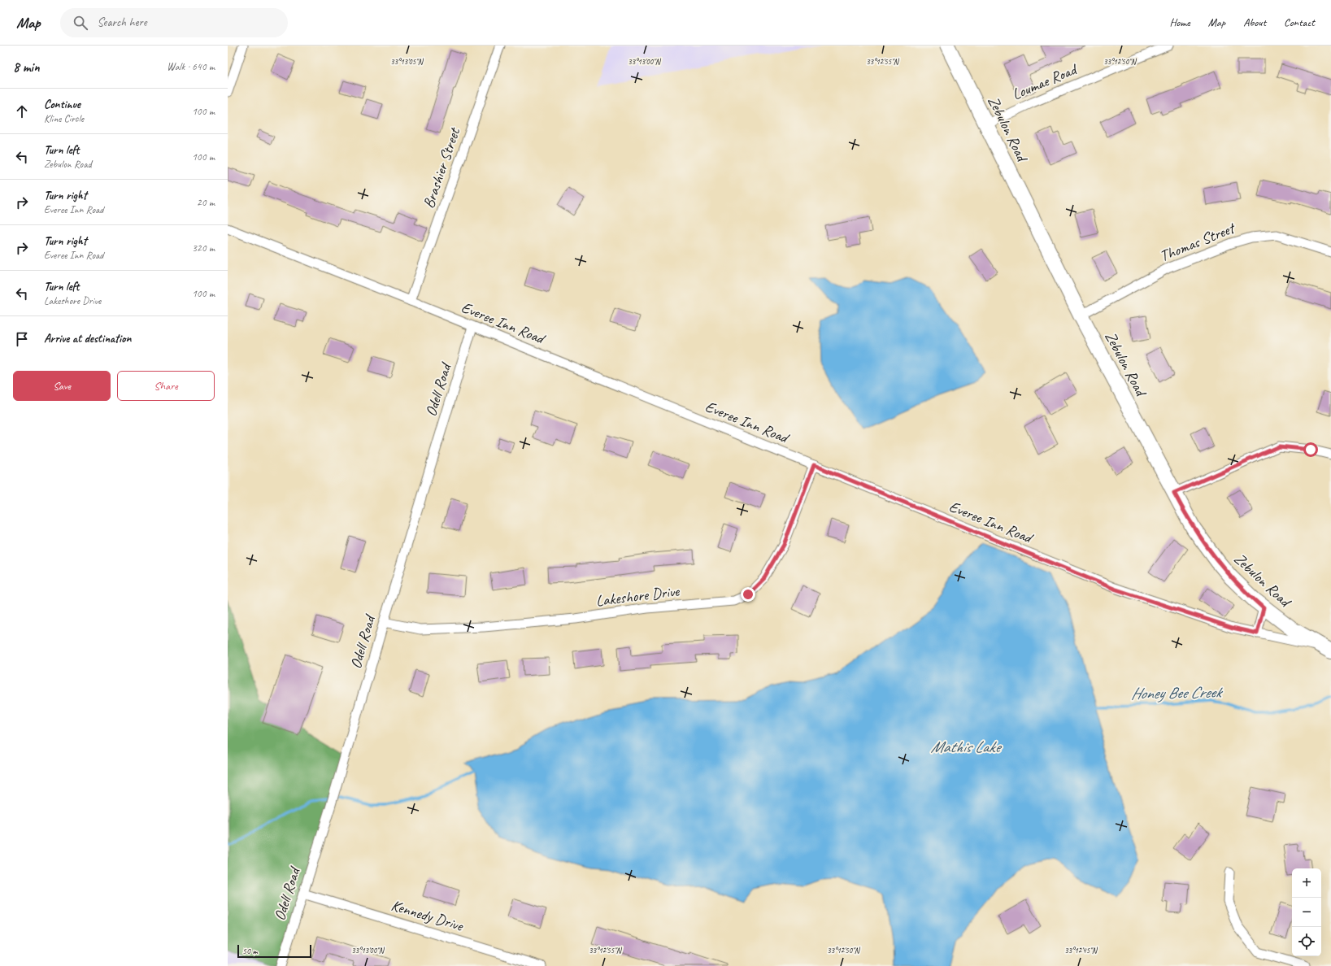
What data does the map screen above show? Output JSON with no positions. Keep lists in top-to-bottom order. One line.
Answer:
{"streets":{"main road":["Zebulon Road"],"street":["Loumae Road","Brashier Street","Thomas Street","Everee Inn Road","Odell Road","Lakeshore Drive","Kennedy Drive"]},"crossings":[["Loumae Road","Zebulon Road"],["Zebulon Road","Thomas Street"],["Zebulon Road","Everee Inn Road"],["Brashier Street","Everee Inn Road"],["Everee Inn Road","Odell Road"],["Everee Inn Road","Lakeshore Drive"],["Odell Road","Lakeshore Drive"],["Odell Road","Kennedy Drive"]],"water":["Honey Bee Creek","Mathis Lake"],"scale_bar":"50 m","page":{"header":"Map","search":"Search here","nav":["Home","Map","About","Contact"],"heading":["8 min","Walk · 640 m"],"list":[["Continue","Kline Circle","100 m"],["Turn left","Zebulon Road","100 m"],["Turn right","Everee Inn Road","20 m"],["Turn right","Everee Inn Road","320 m"],["Turn left","Lakeshore Drive","100 m"],"Arrive at destination"],"buttons":["Save","Share"],"map_buttons":["+","−"],"scale":"50 m"},"coordinates":["33°13'05\"N","33°13'00\"N","33°12'55\"N","33°12'50\"N","33°12'45\"N"]}
